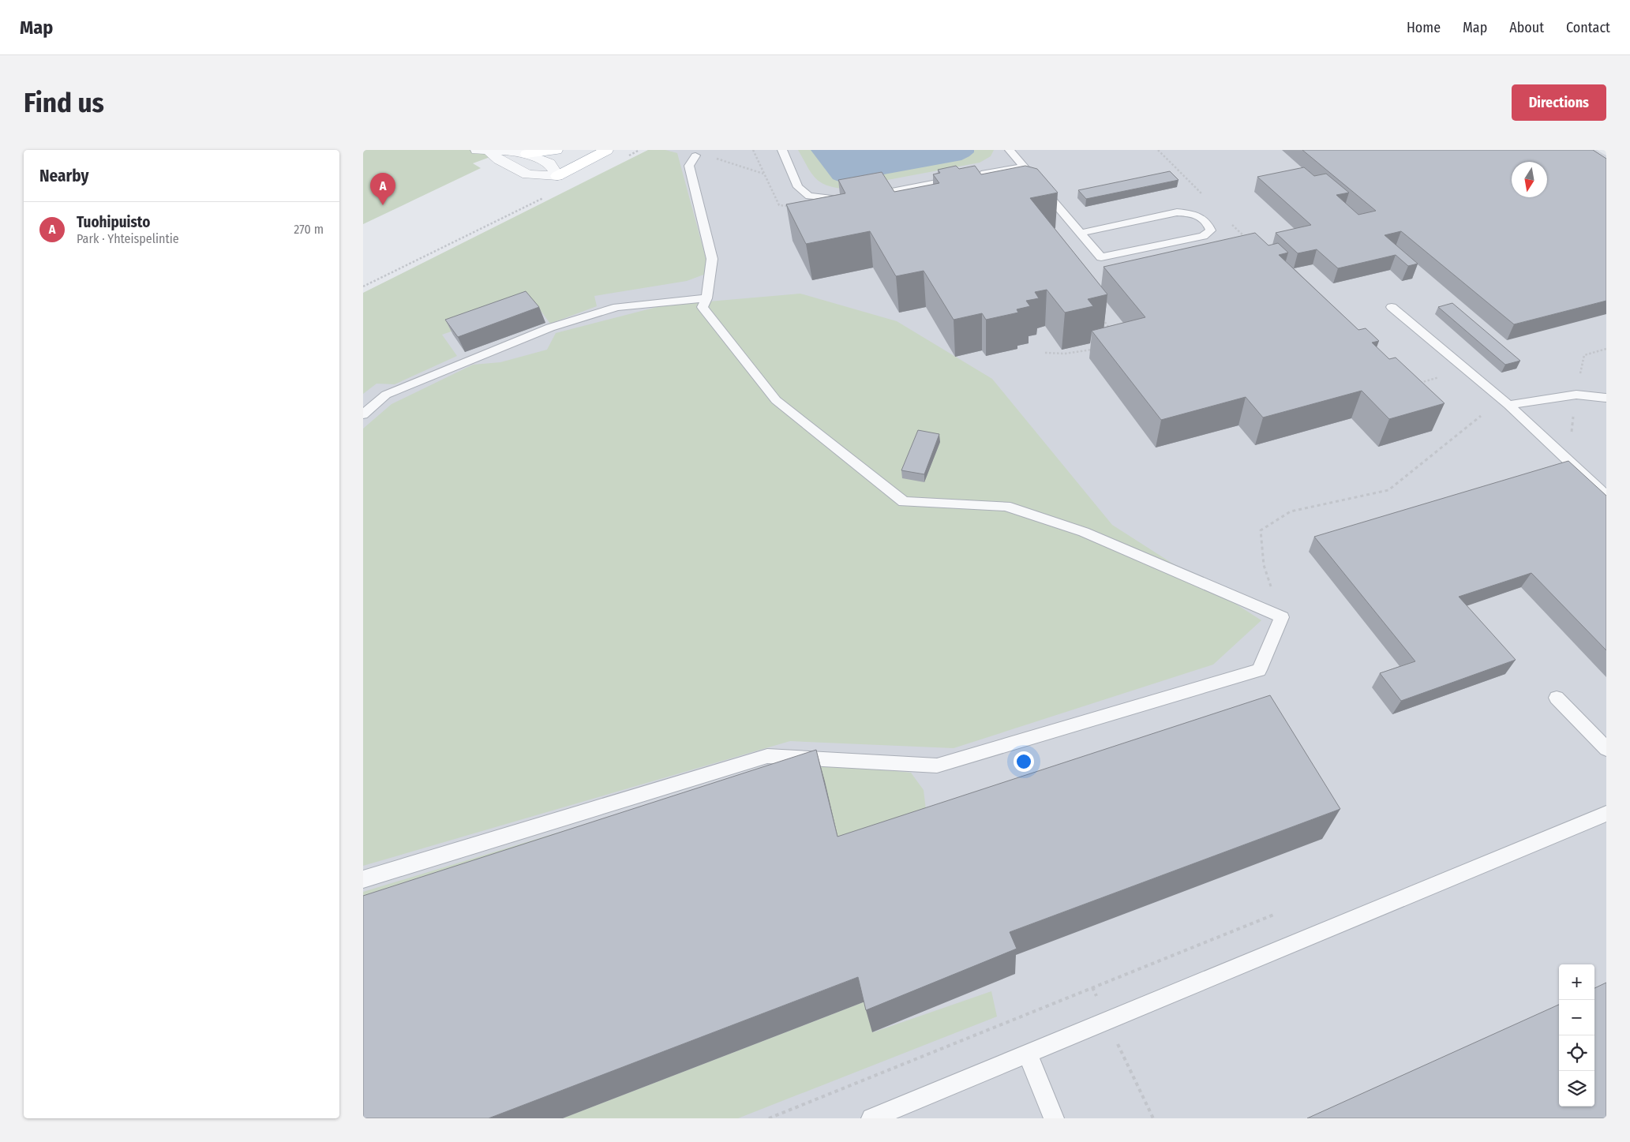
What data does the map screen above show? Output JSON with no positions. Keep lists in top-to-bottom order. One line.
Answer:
{"north":"bottom","page":{"header":"Map","nav":["Home","Map","About","Contact"],"buttons":"Directions","title":"Find us","heading":"Nearby","pins":"A","list":[{"mark":"A","name":"Tuohipuisto","note":"Park · Yhteispelintie","value":"270 m"}],"map_buttons":["+","−"]}}
